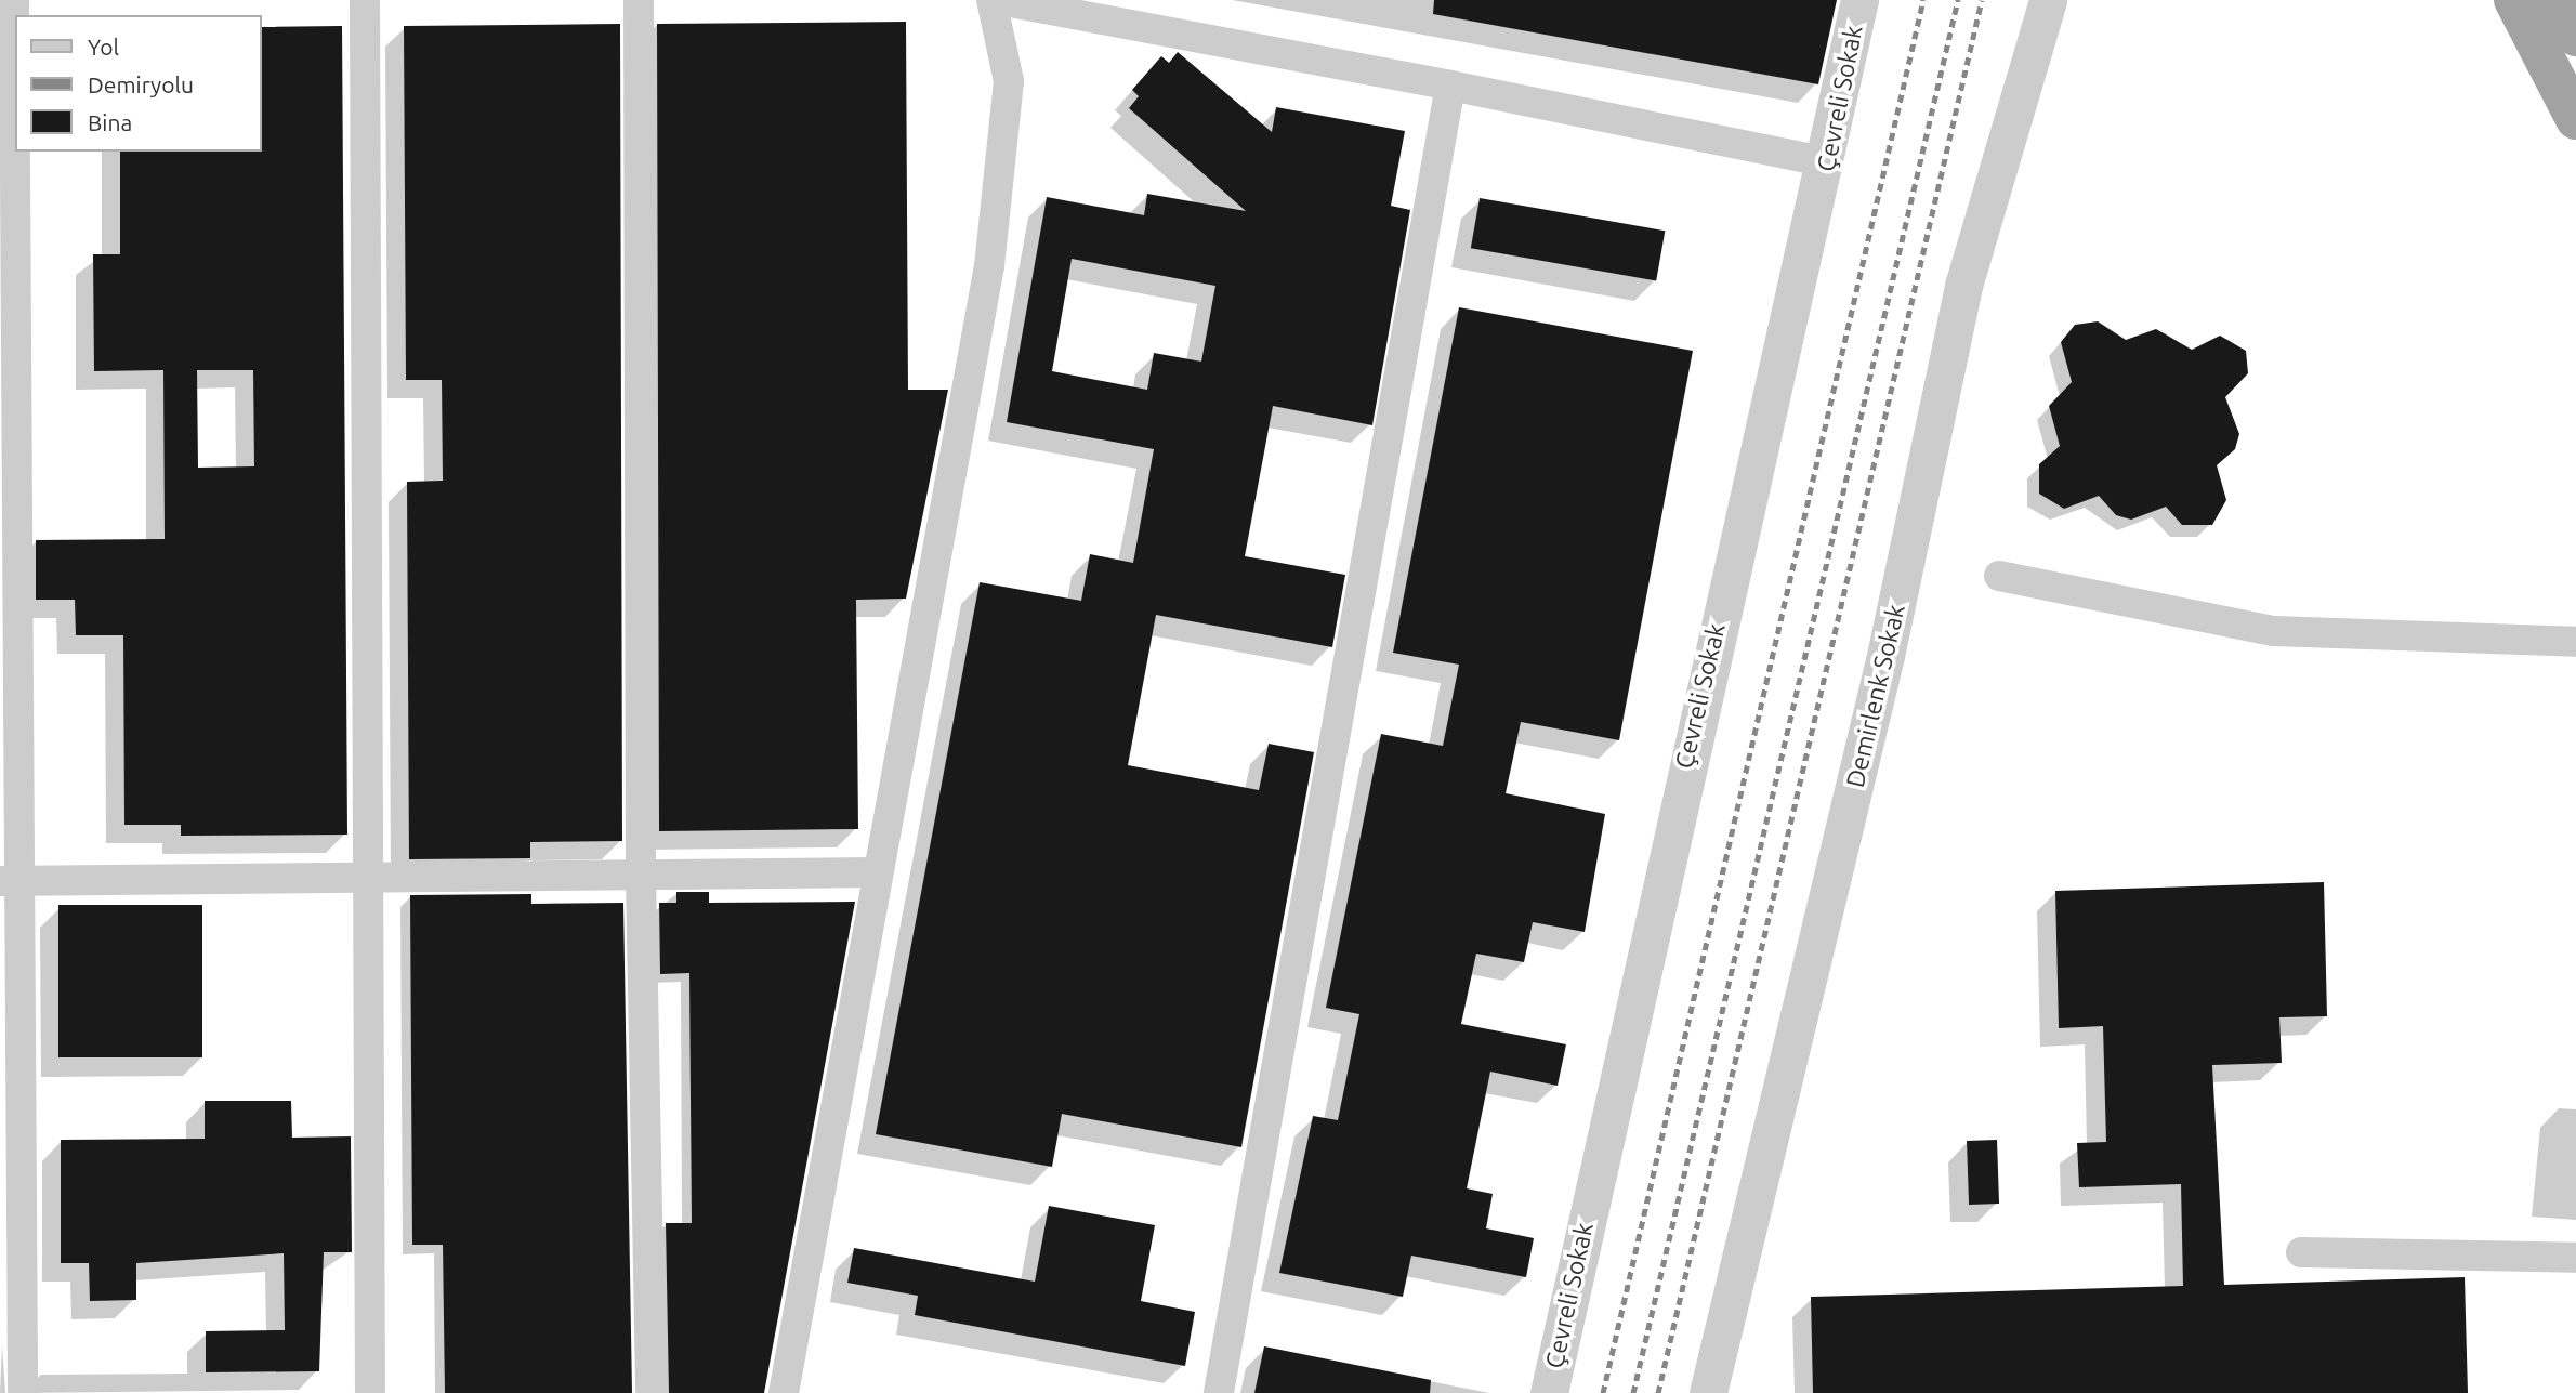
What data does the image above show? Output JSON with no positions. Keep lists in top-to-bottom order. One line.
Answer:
{"streets":{"street":["Çevreli Sokak","Demirlenk Sokak"]},"legend":["Yol","Demiryolu","Bina"]}
